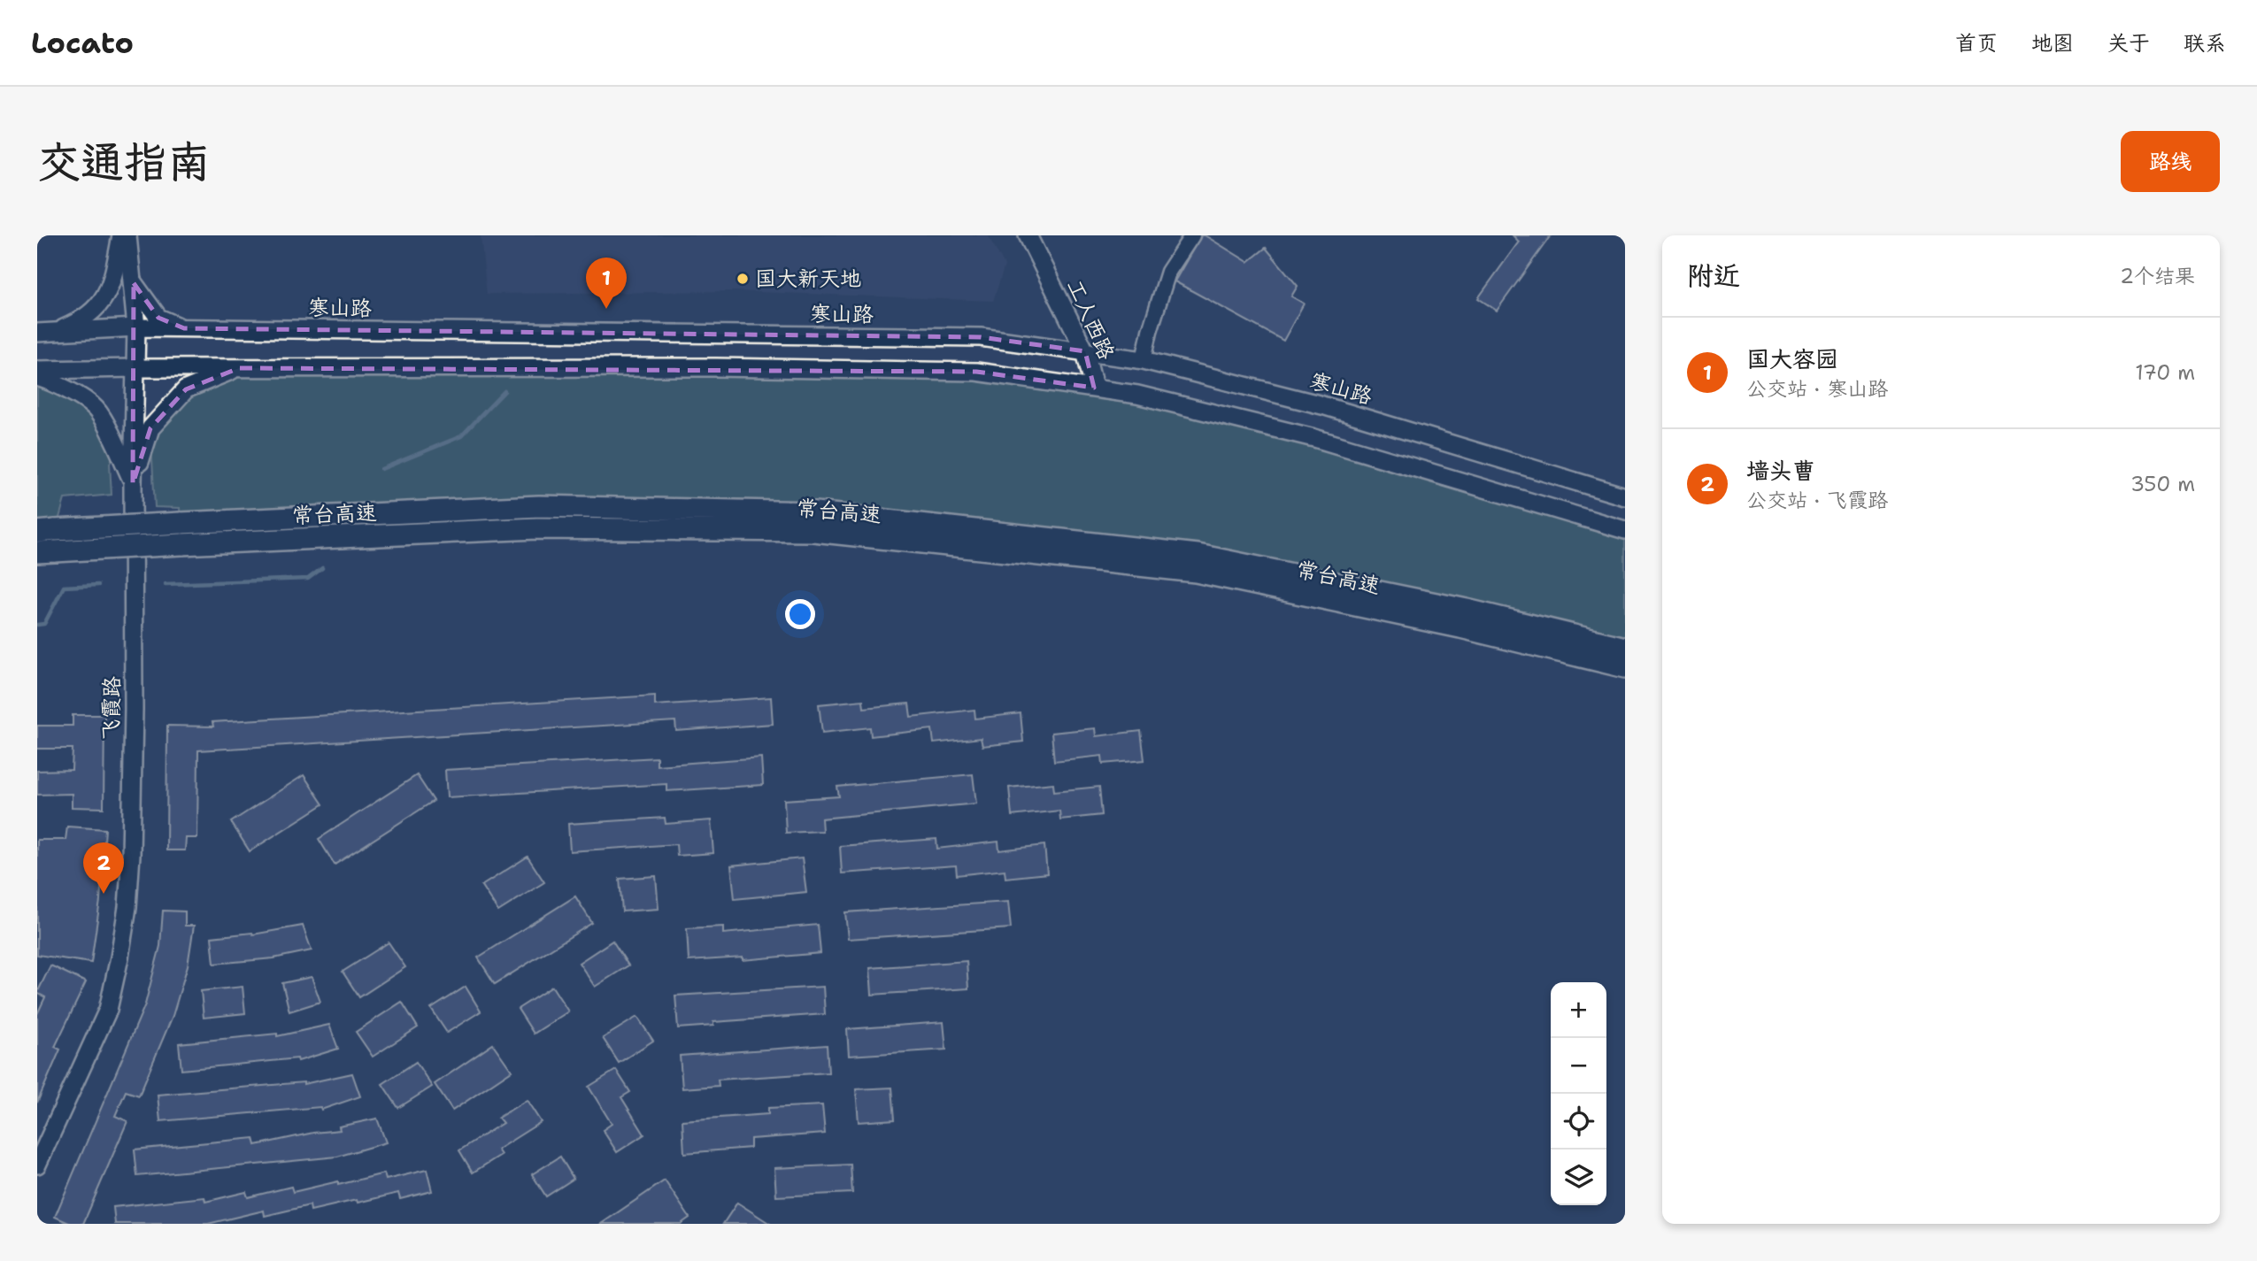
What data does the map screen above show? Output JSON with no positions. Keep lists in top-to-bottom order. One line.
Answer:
{"streets":{"highway":["常台高速"],"main road":["寒山路","工人西路","飞霞路"]},"crossings":[["寒山路","工人西路"],["寒山路","飞霞路"]],"places":["国大新天地"],"page":{"header":"Locato","nav":["首页","地图","关于","联系"],"buttons":"路线","title":"交通指南","heading":["附近","2个结果"],"pins":["1","2"],"list":[{"mark":"1","name":"国大容园","note":"公交站 · 寒山路","value":"170 m"},{"mark":"2","name":"墙头曹","note":"公交站 · 飞霞路","value":"350 m"}],"map_buttons":["+","−"]}}
